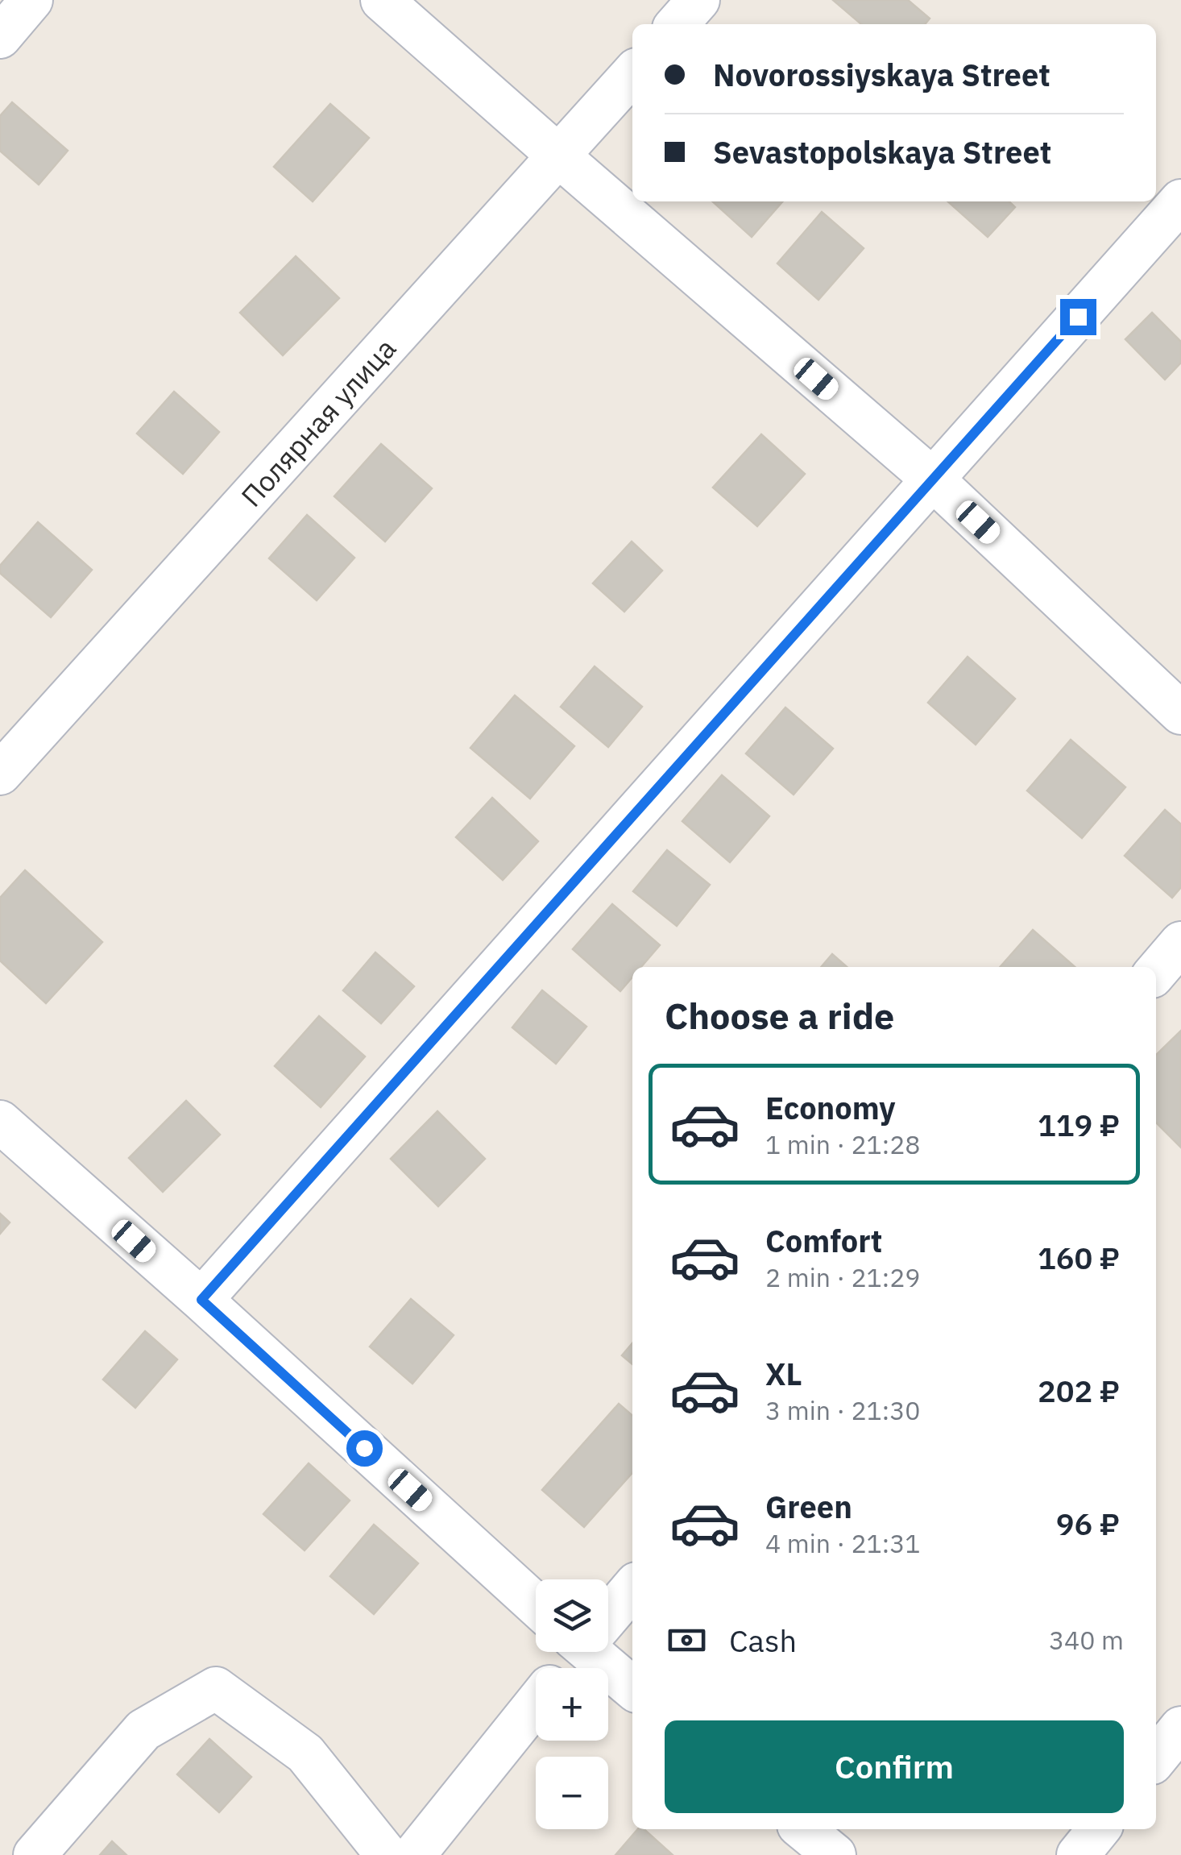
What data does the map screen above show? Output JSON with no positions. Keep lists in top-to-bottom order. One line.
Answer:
{"streets":{"street":["Полярная улица"]},"page":{"banner":["Novorossiyskaya Street","Sevastopolskaya Street"],"heading":"Choose a ride","list":[{"name":"Economy","note":"1 min · 21:28","value":"119 ₽"},{"name":"Comfort","note":"2 min · 21:29","value":"160 ₽"},{"name":"XL","note":"3 min · 21:30","value":"202 ₽"},{"name":"Green","note":"4 min · 21:31","value":"96 ₽"}],"map_buttons":["+","−"],"pay":["Cash","340 m"],"buttons":"Confirm"}}
